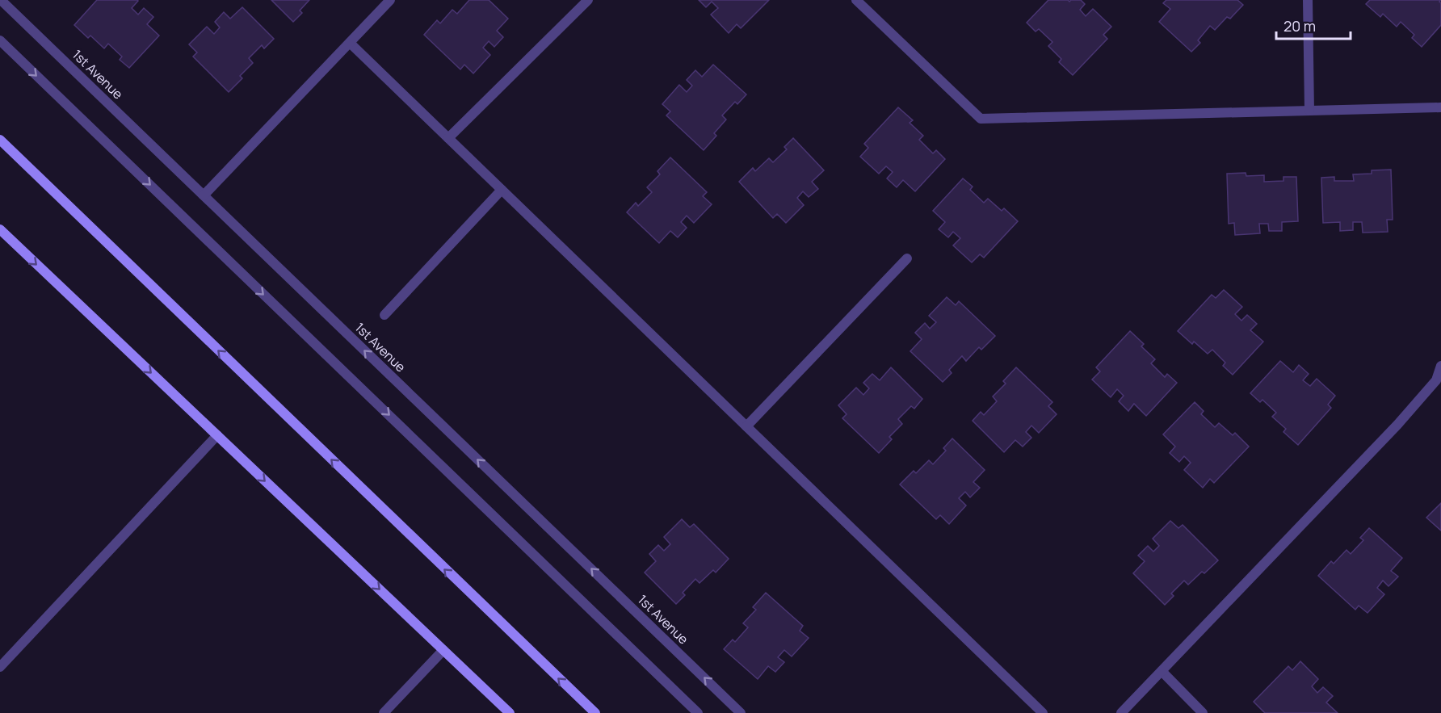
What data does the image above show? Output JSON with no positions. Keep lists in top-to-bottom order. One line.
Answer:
{"streets":{"street":["1st Avenue"]},"scale_bar":"20 m"}
